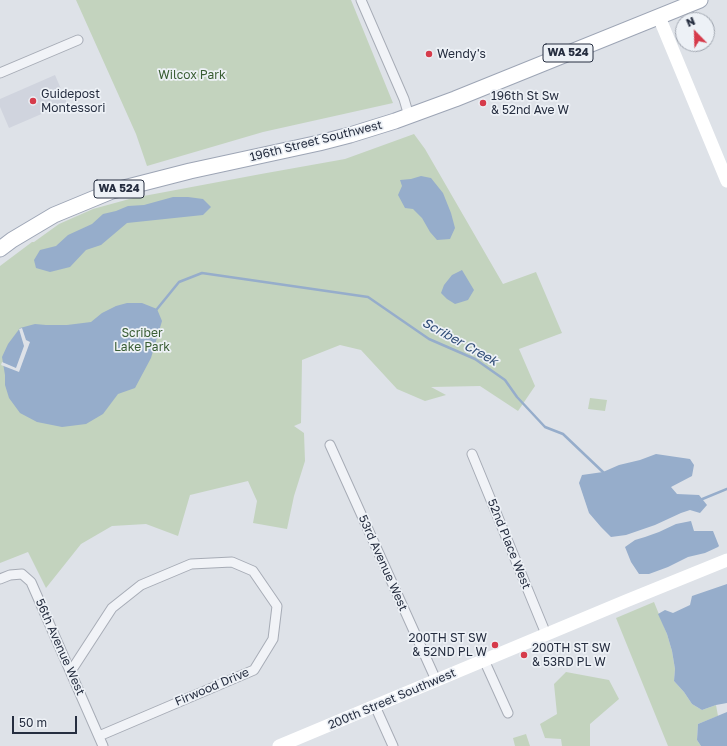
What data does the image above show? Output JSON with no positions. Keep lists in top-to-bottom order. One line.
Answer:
{"streets":{"main road":["WA 524","196th Street Southwest"],"street":["52nd Place West","53rd Avenue West","56th Avenue West","Firwood Drive","200th Street Southwest"]},"crossings":[["52nd Place West","200th Street Southwest"],["53rd Avenue West","200th Street Southwest"],["56th Avenue West","Firwood Drive"]],"water":["Scriber Creek"],"parks":["Wilcox Park","Scriber Lake Park"],"places":["Wendy's","Guidepost Montessori","196th St Sw & 52nd Ave W","200TH ST SW & 52ND PL W","200TH ST SW & 53RD PL W"],"scale_bar":"50 m","north":"top left"}
